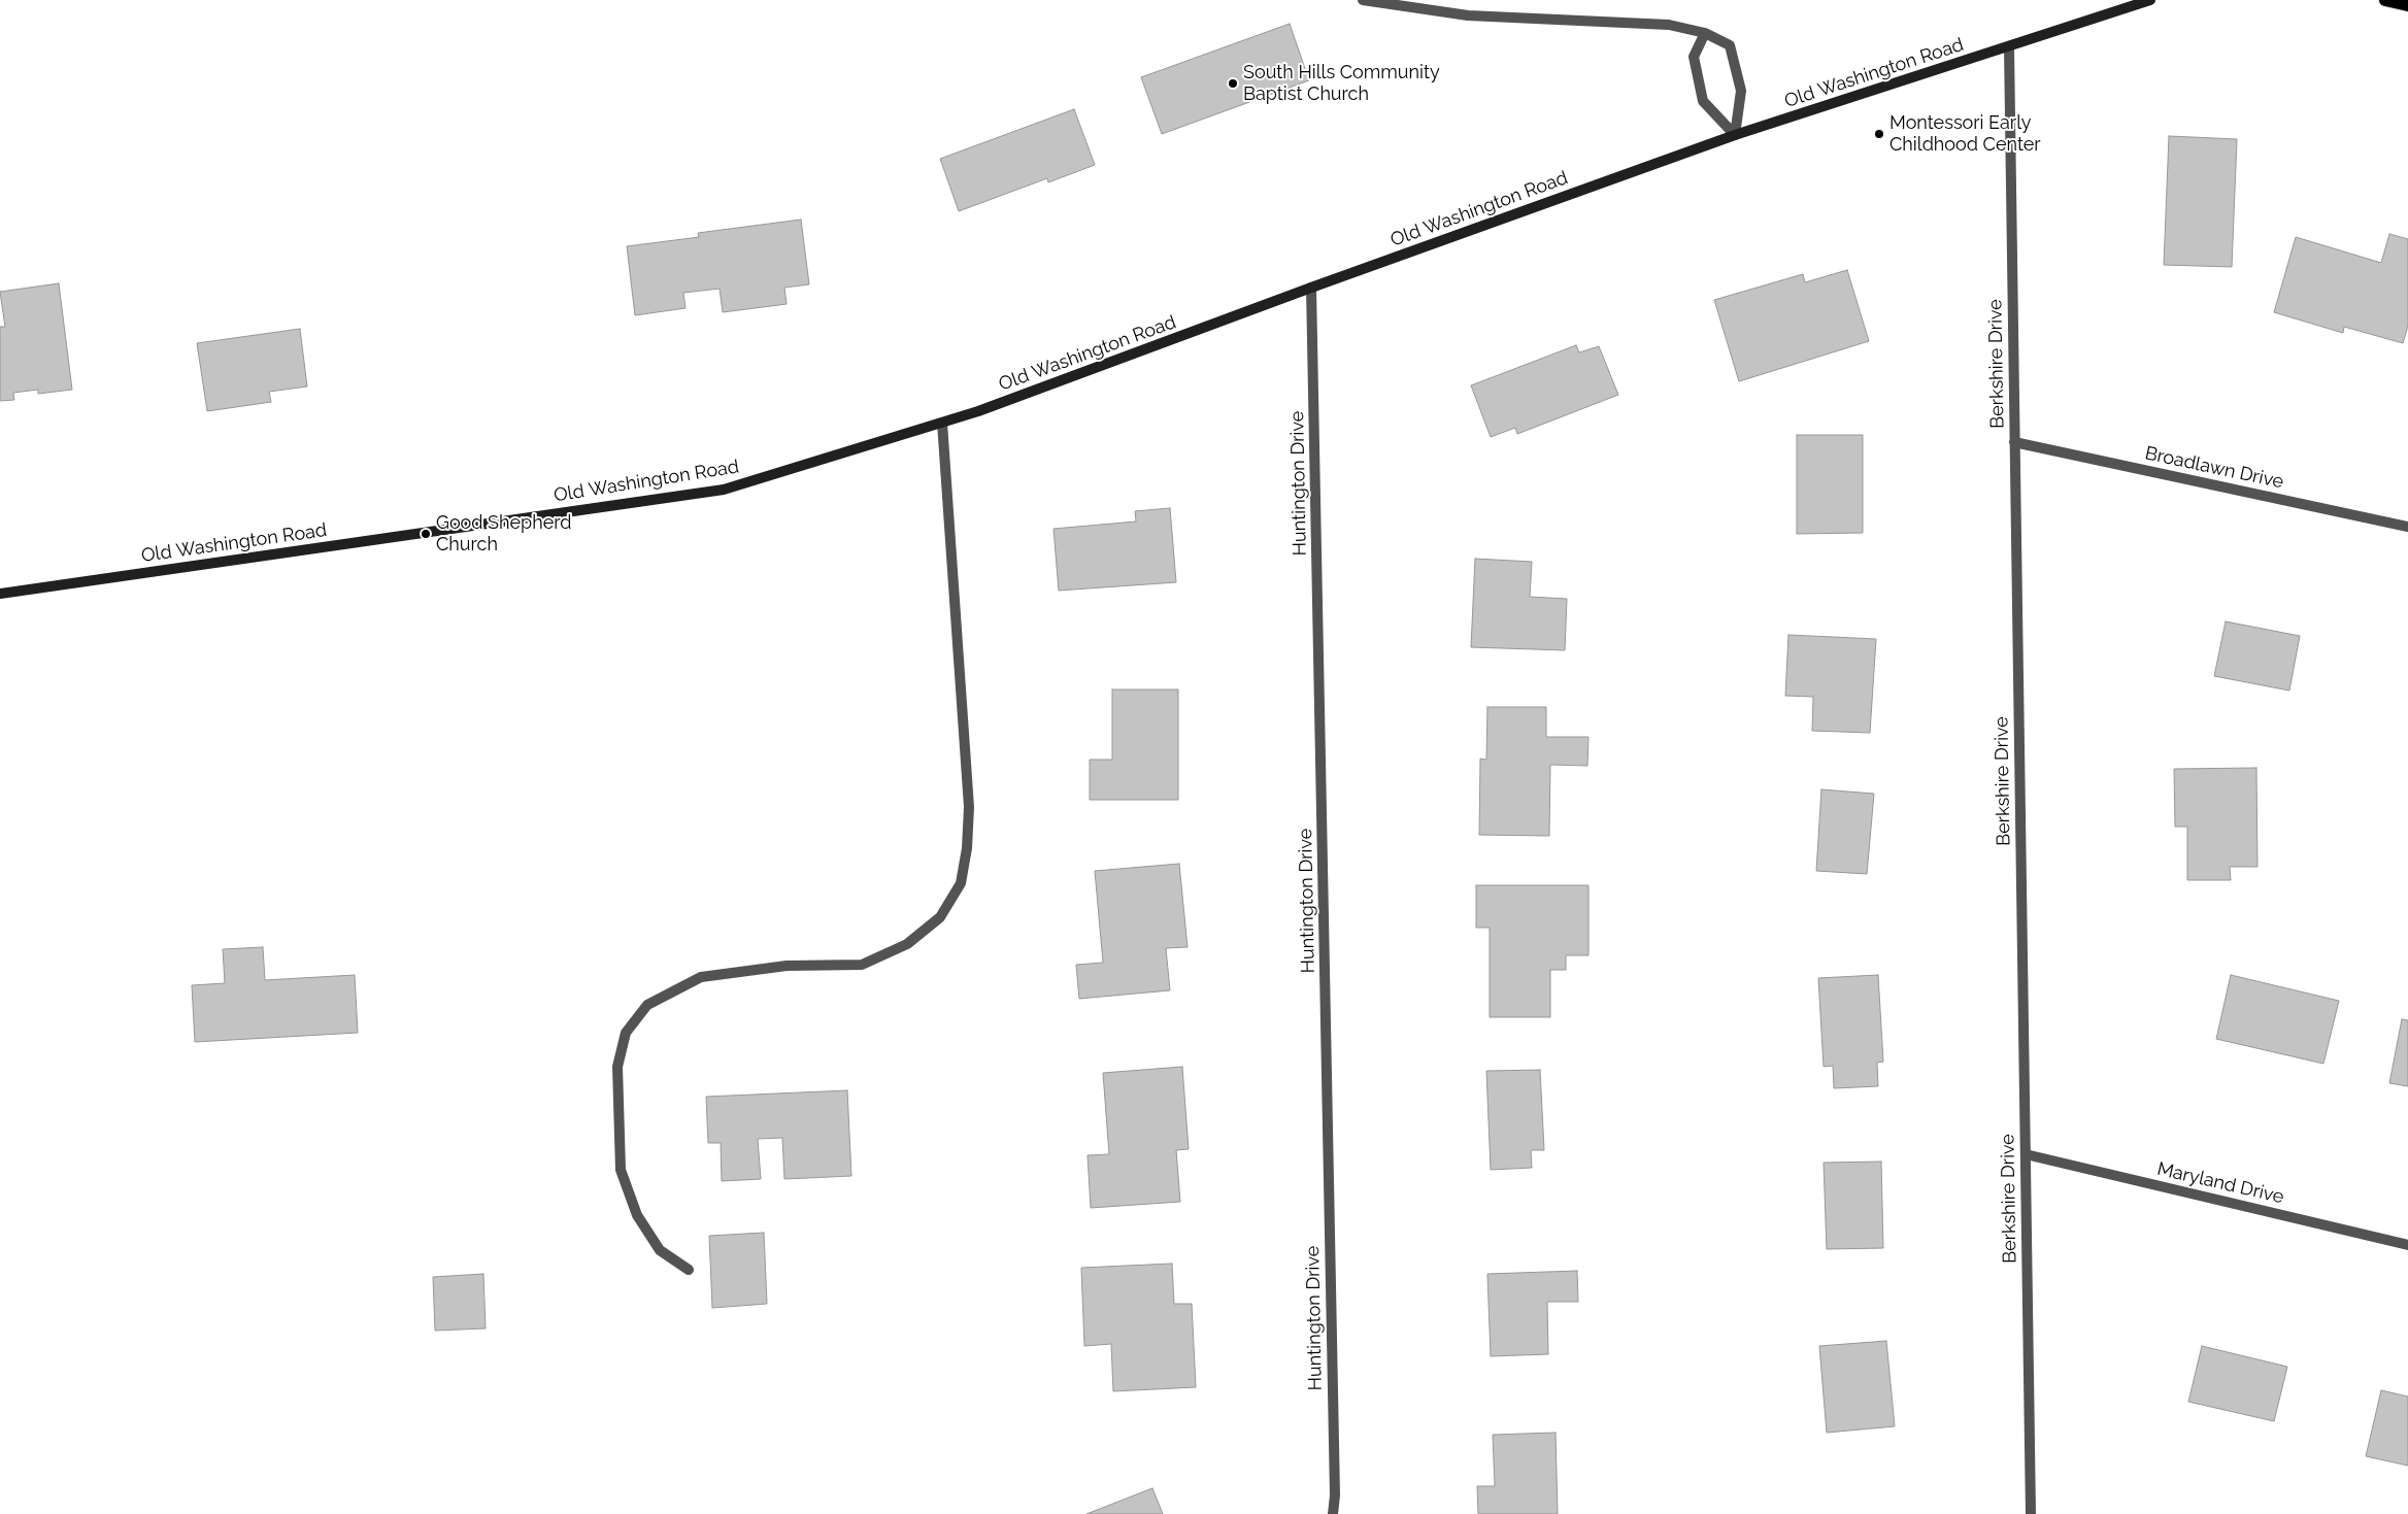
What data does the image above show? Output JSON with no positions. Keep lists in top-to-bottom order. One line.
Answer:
{"streets":{"street":["Old Washington Road","Berkshire Drive","Broadlawn Drive","Huntington Drive","Maryland Drive"]},"crossings":[["Old Washington Road","Berkshire Drive"],["Old Washington Road","Huntington Drive"],["Berkshire Drive","Broadlawn Drive"],["Berkshire Drive","Maryland Drive"]],"places":["South Hills Community Baptist Church","Montessori Early Childhood Center","Good Shepherd Church"]}
